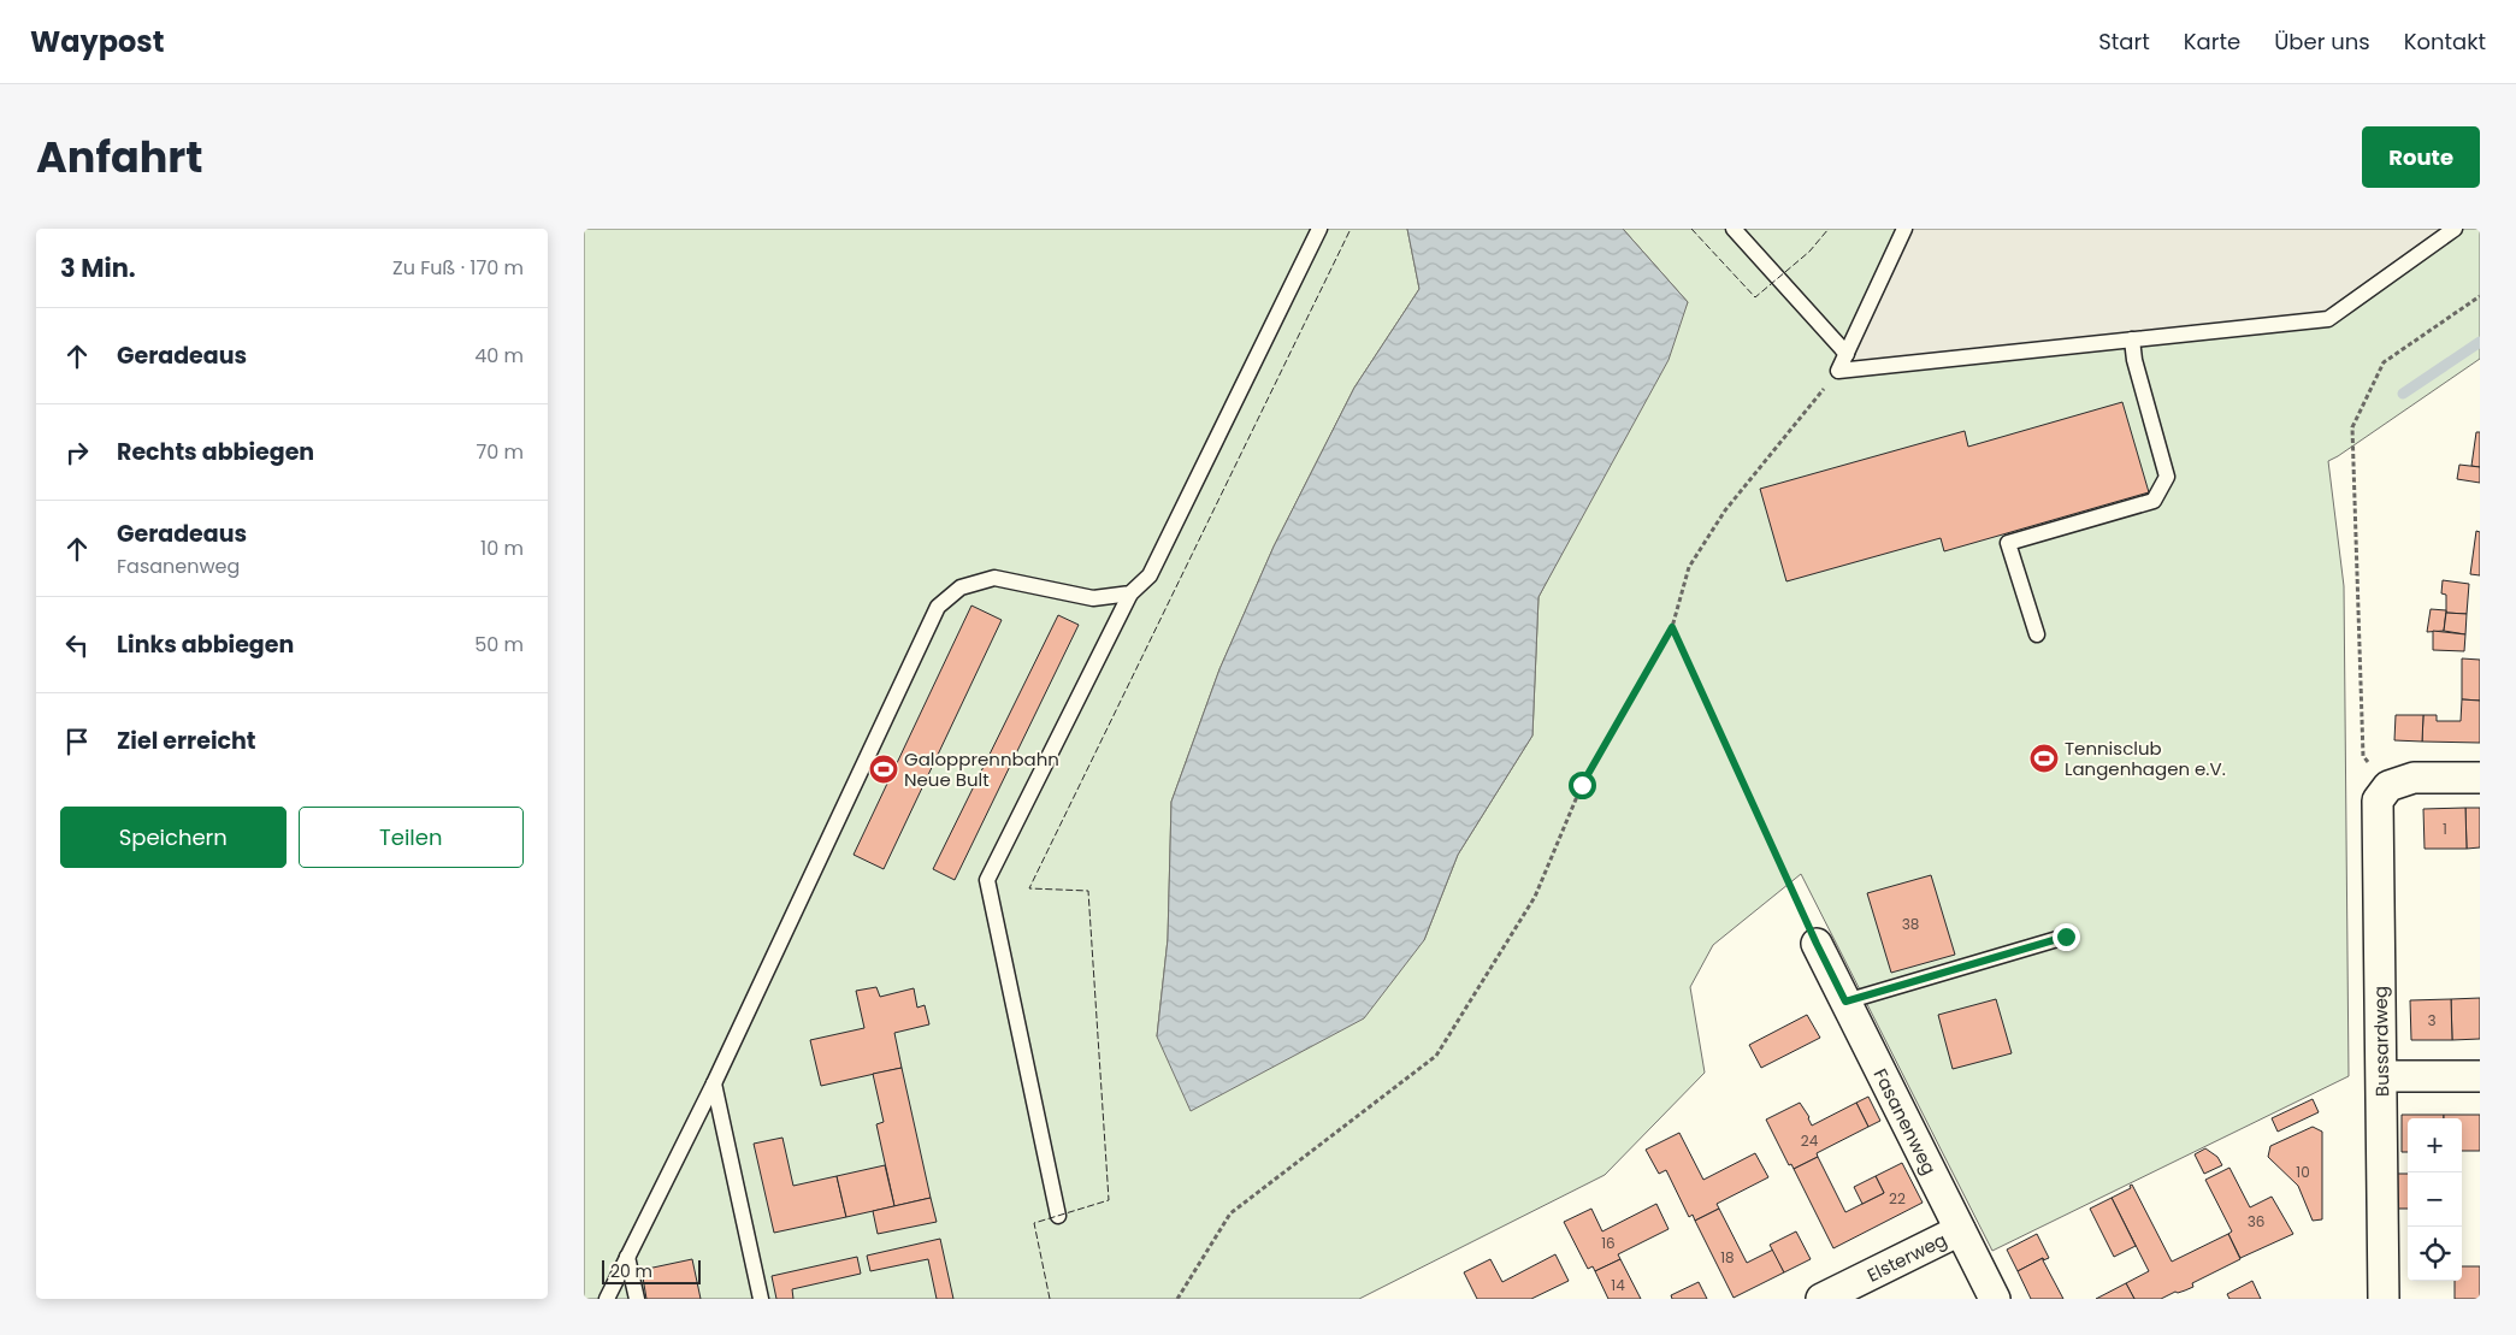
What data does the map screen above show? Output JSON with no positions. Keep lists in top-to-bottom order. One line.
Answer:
{"streets":{"street":["Bussardweg","Fasanenweg","Elsterweg"]},"crossings":[["Fasanenweg","Elsterweg"]],"places":{"sports":["Tennisclub Langenhagen e.V.","Galopprennbahn Neue Bult"]},"house_numbers":["1","38","3","24","10","22","36","16","18","14"],"scale_bar":"20 m","page":{"header":"Waypost","nav":["Start","Karte","Über uns","Kontakt"],"title":"Anfahrt","buttons":["Route",["Speichern","Teilen"]],"heading":["3 Min.","Zu Fuß · 170 m"],"list":[["Geradeaus","40 m"],["Rechts abbiegen","70 m"],["Geradeaus","Fasanenweg","10 m"],["Links abbiegen","50 m"],"Ziel erreicht"],"map_buttons":["+","−"],"scale":"20 m"}}
